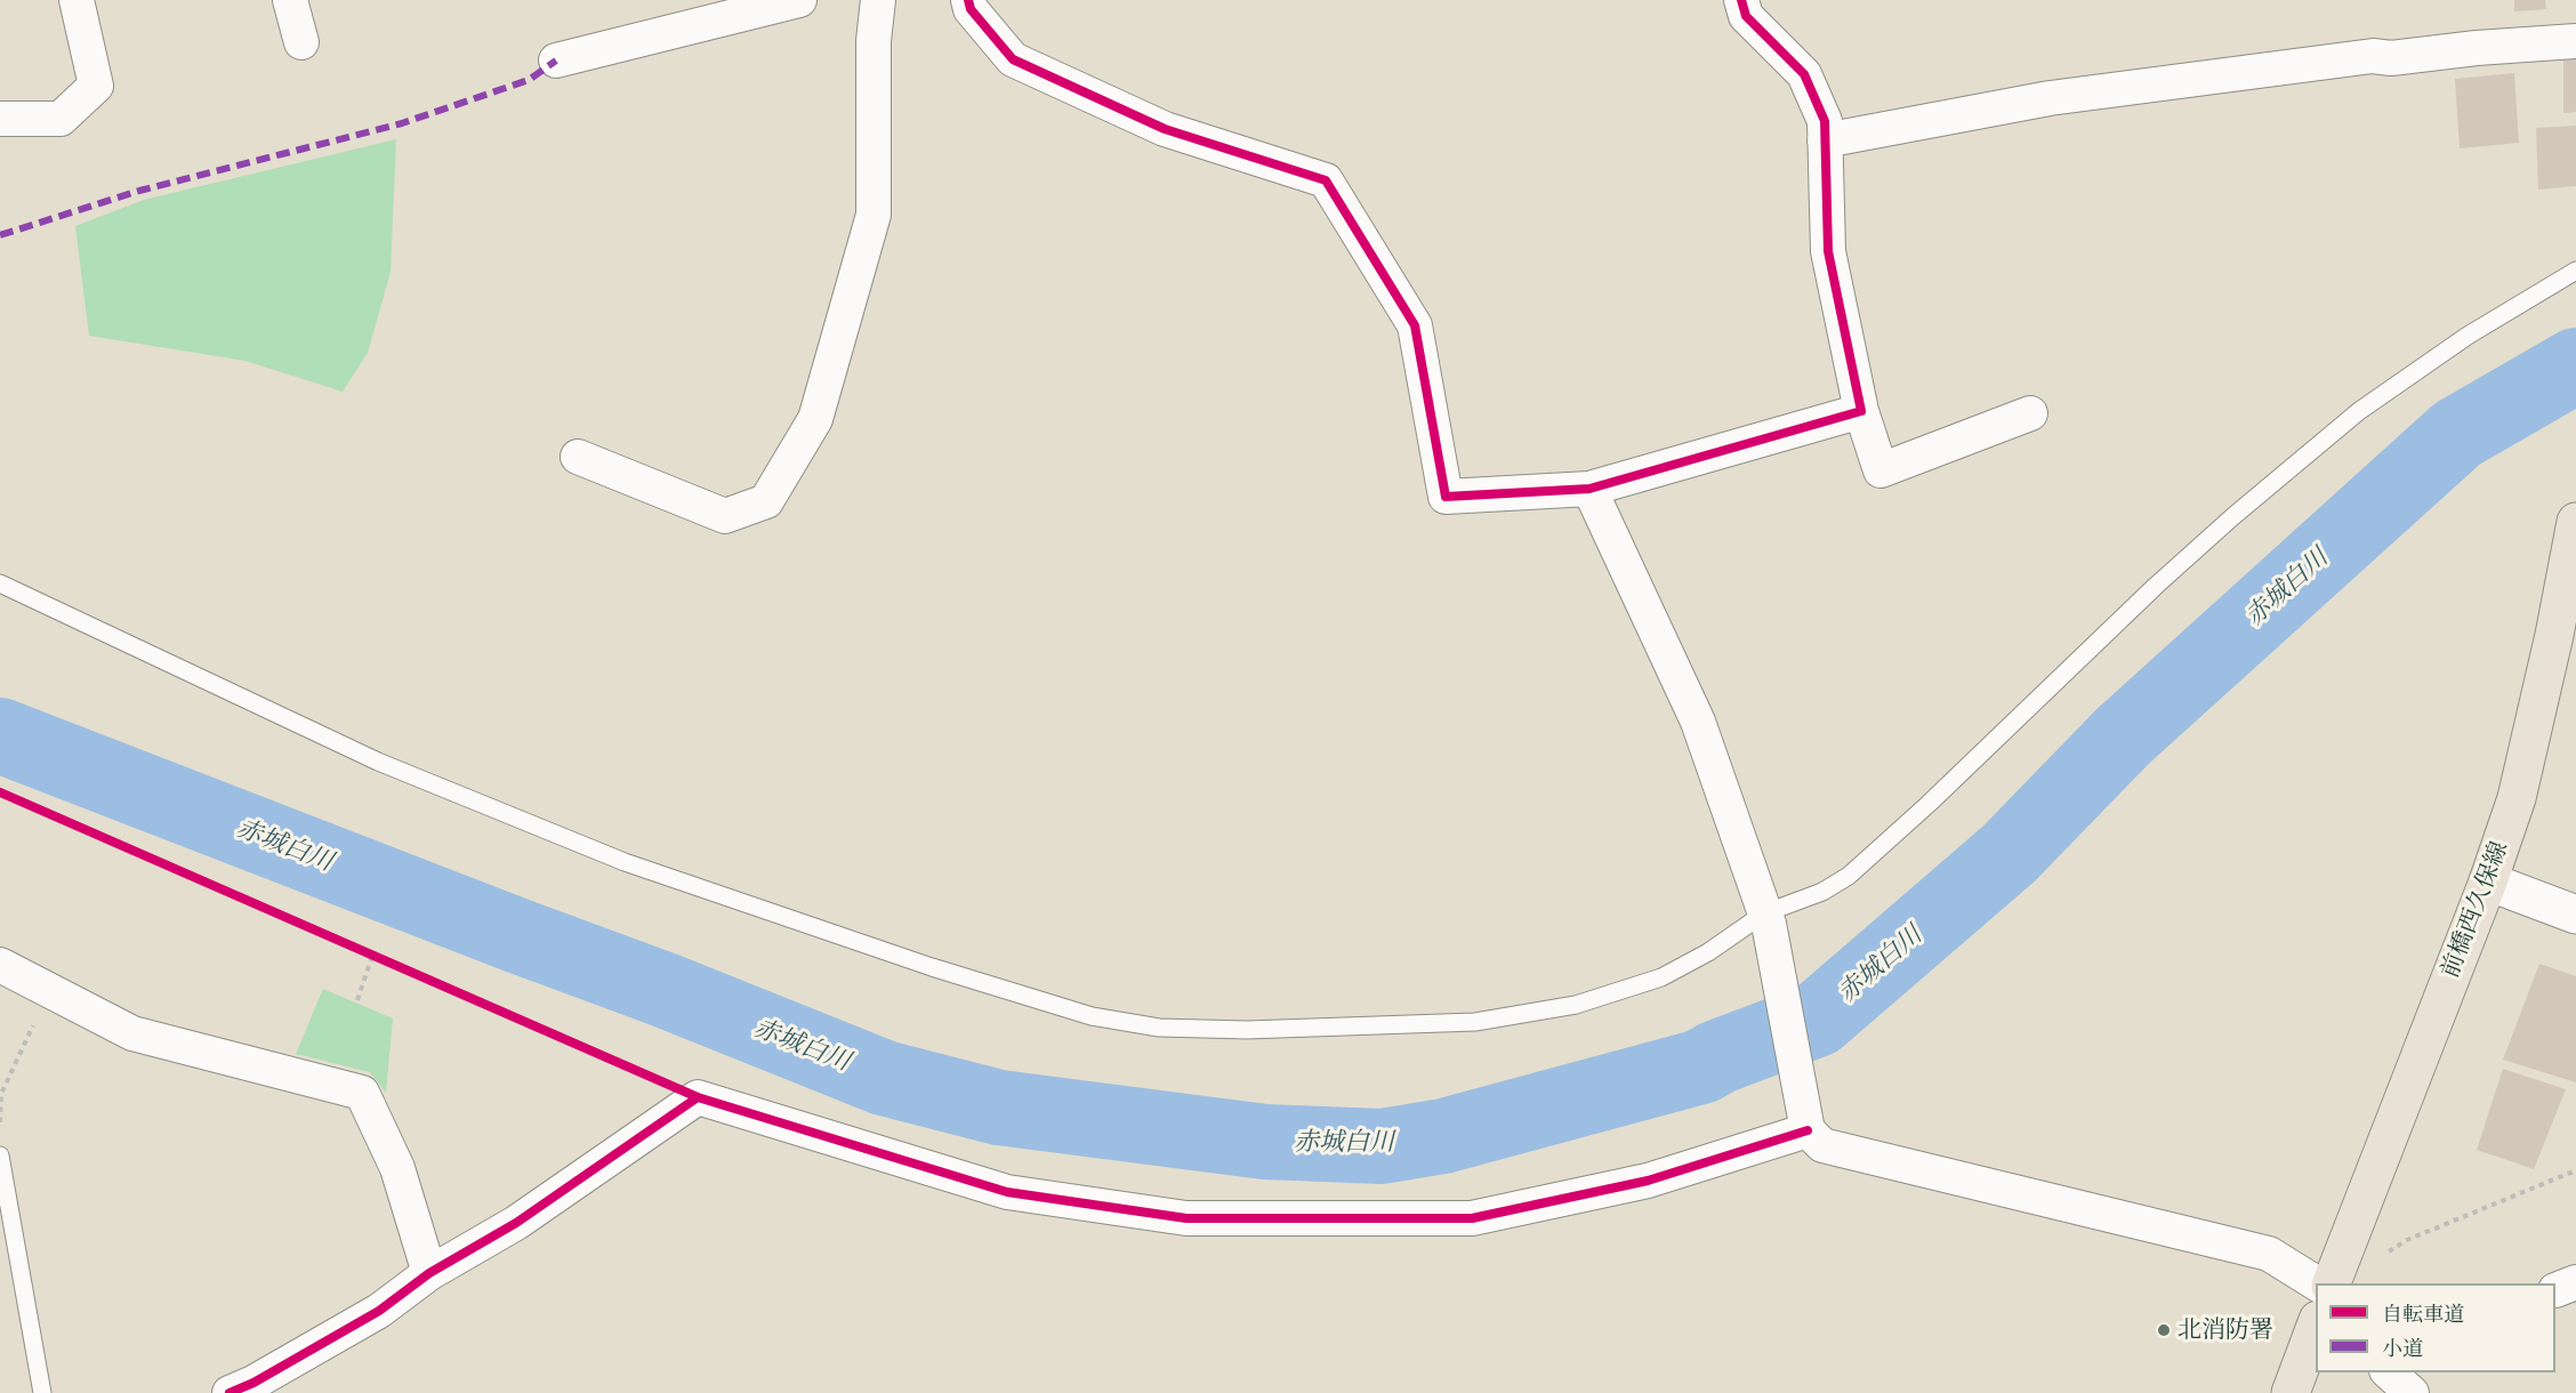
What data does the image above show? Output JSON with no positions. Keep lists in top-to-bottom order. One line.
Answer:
{"streets":{"main road":["前橋西久保線"]},"water":["赤城白川"],"places":["北消防署"],"legend":["自転車道","小道"]}
